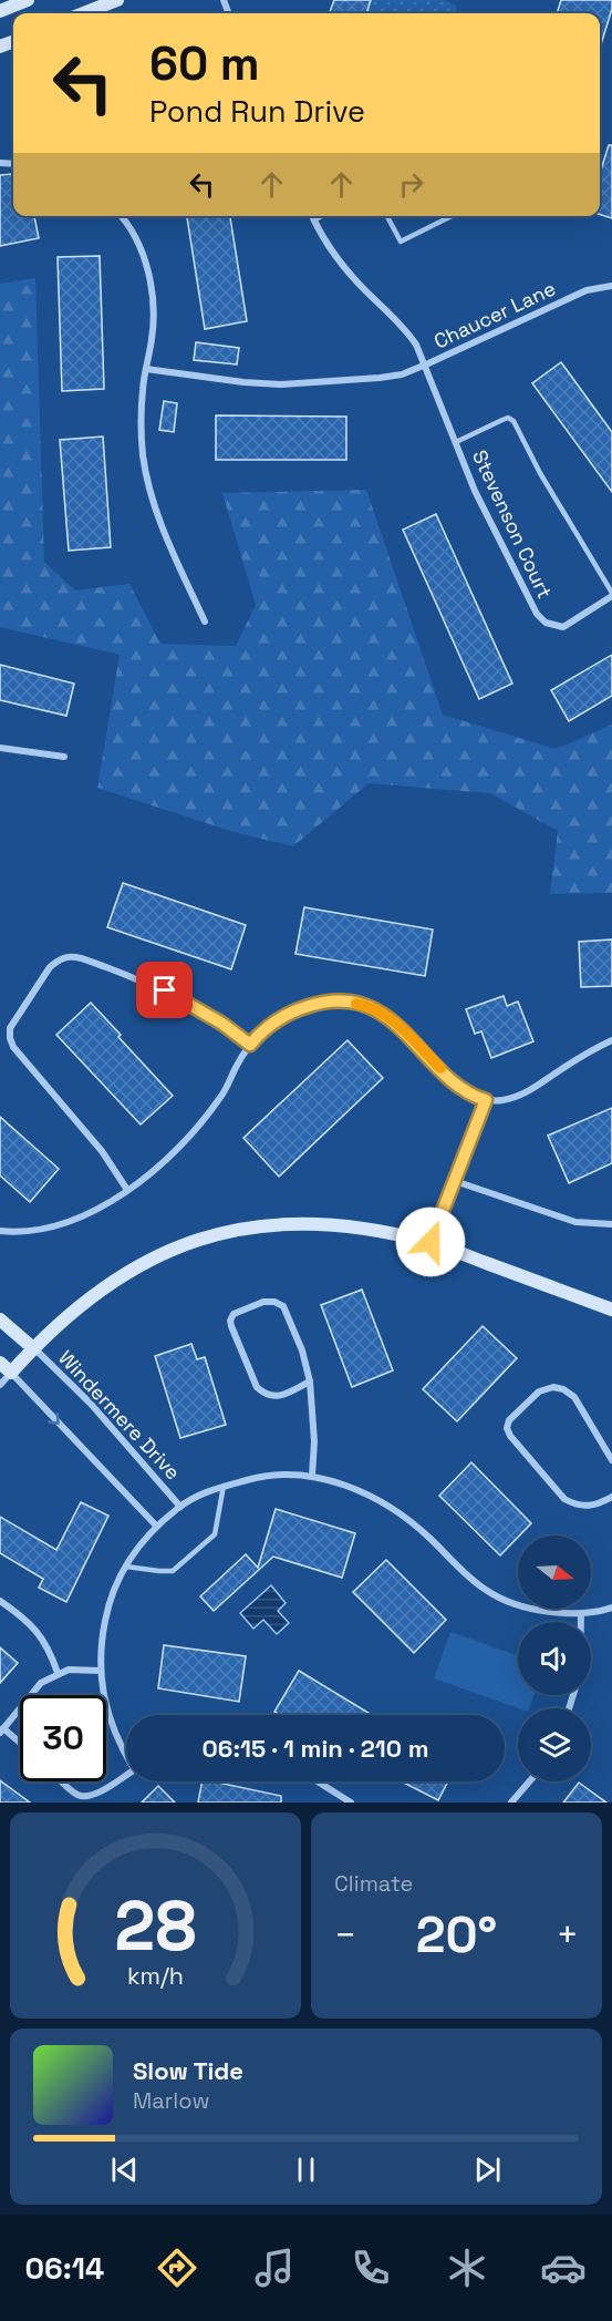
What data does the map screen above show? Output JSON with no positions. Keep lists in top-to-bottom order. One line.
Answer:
{"streets":{"street":["Chaucer Lane","Stevenson Court","Windermere Drive"]},"crossings":[["Chaucer Lane","Stevenson Court"]],"north":"right","page":{"turn":["60 m","Pond Run Drive"],"limit":"30","trip":"06:15 · 1 min · 210 m","tile":"Climate","heat":["−","20°","+"],"song":["Slow Tide","Marlow"],"tabs":"06:14","gauge":["28","km/h"]}}
